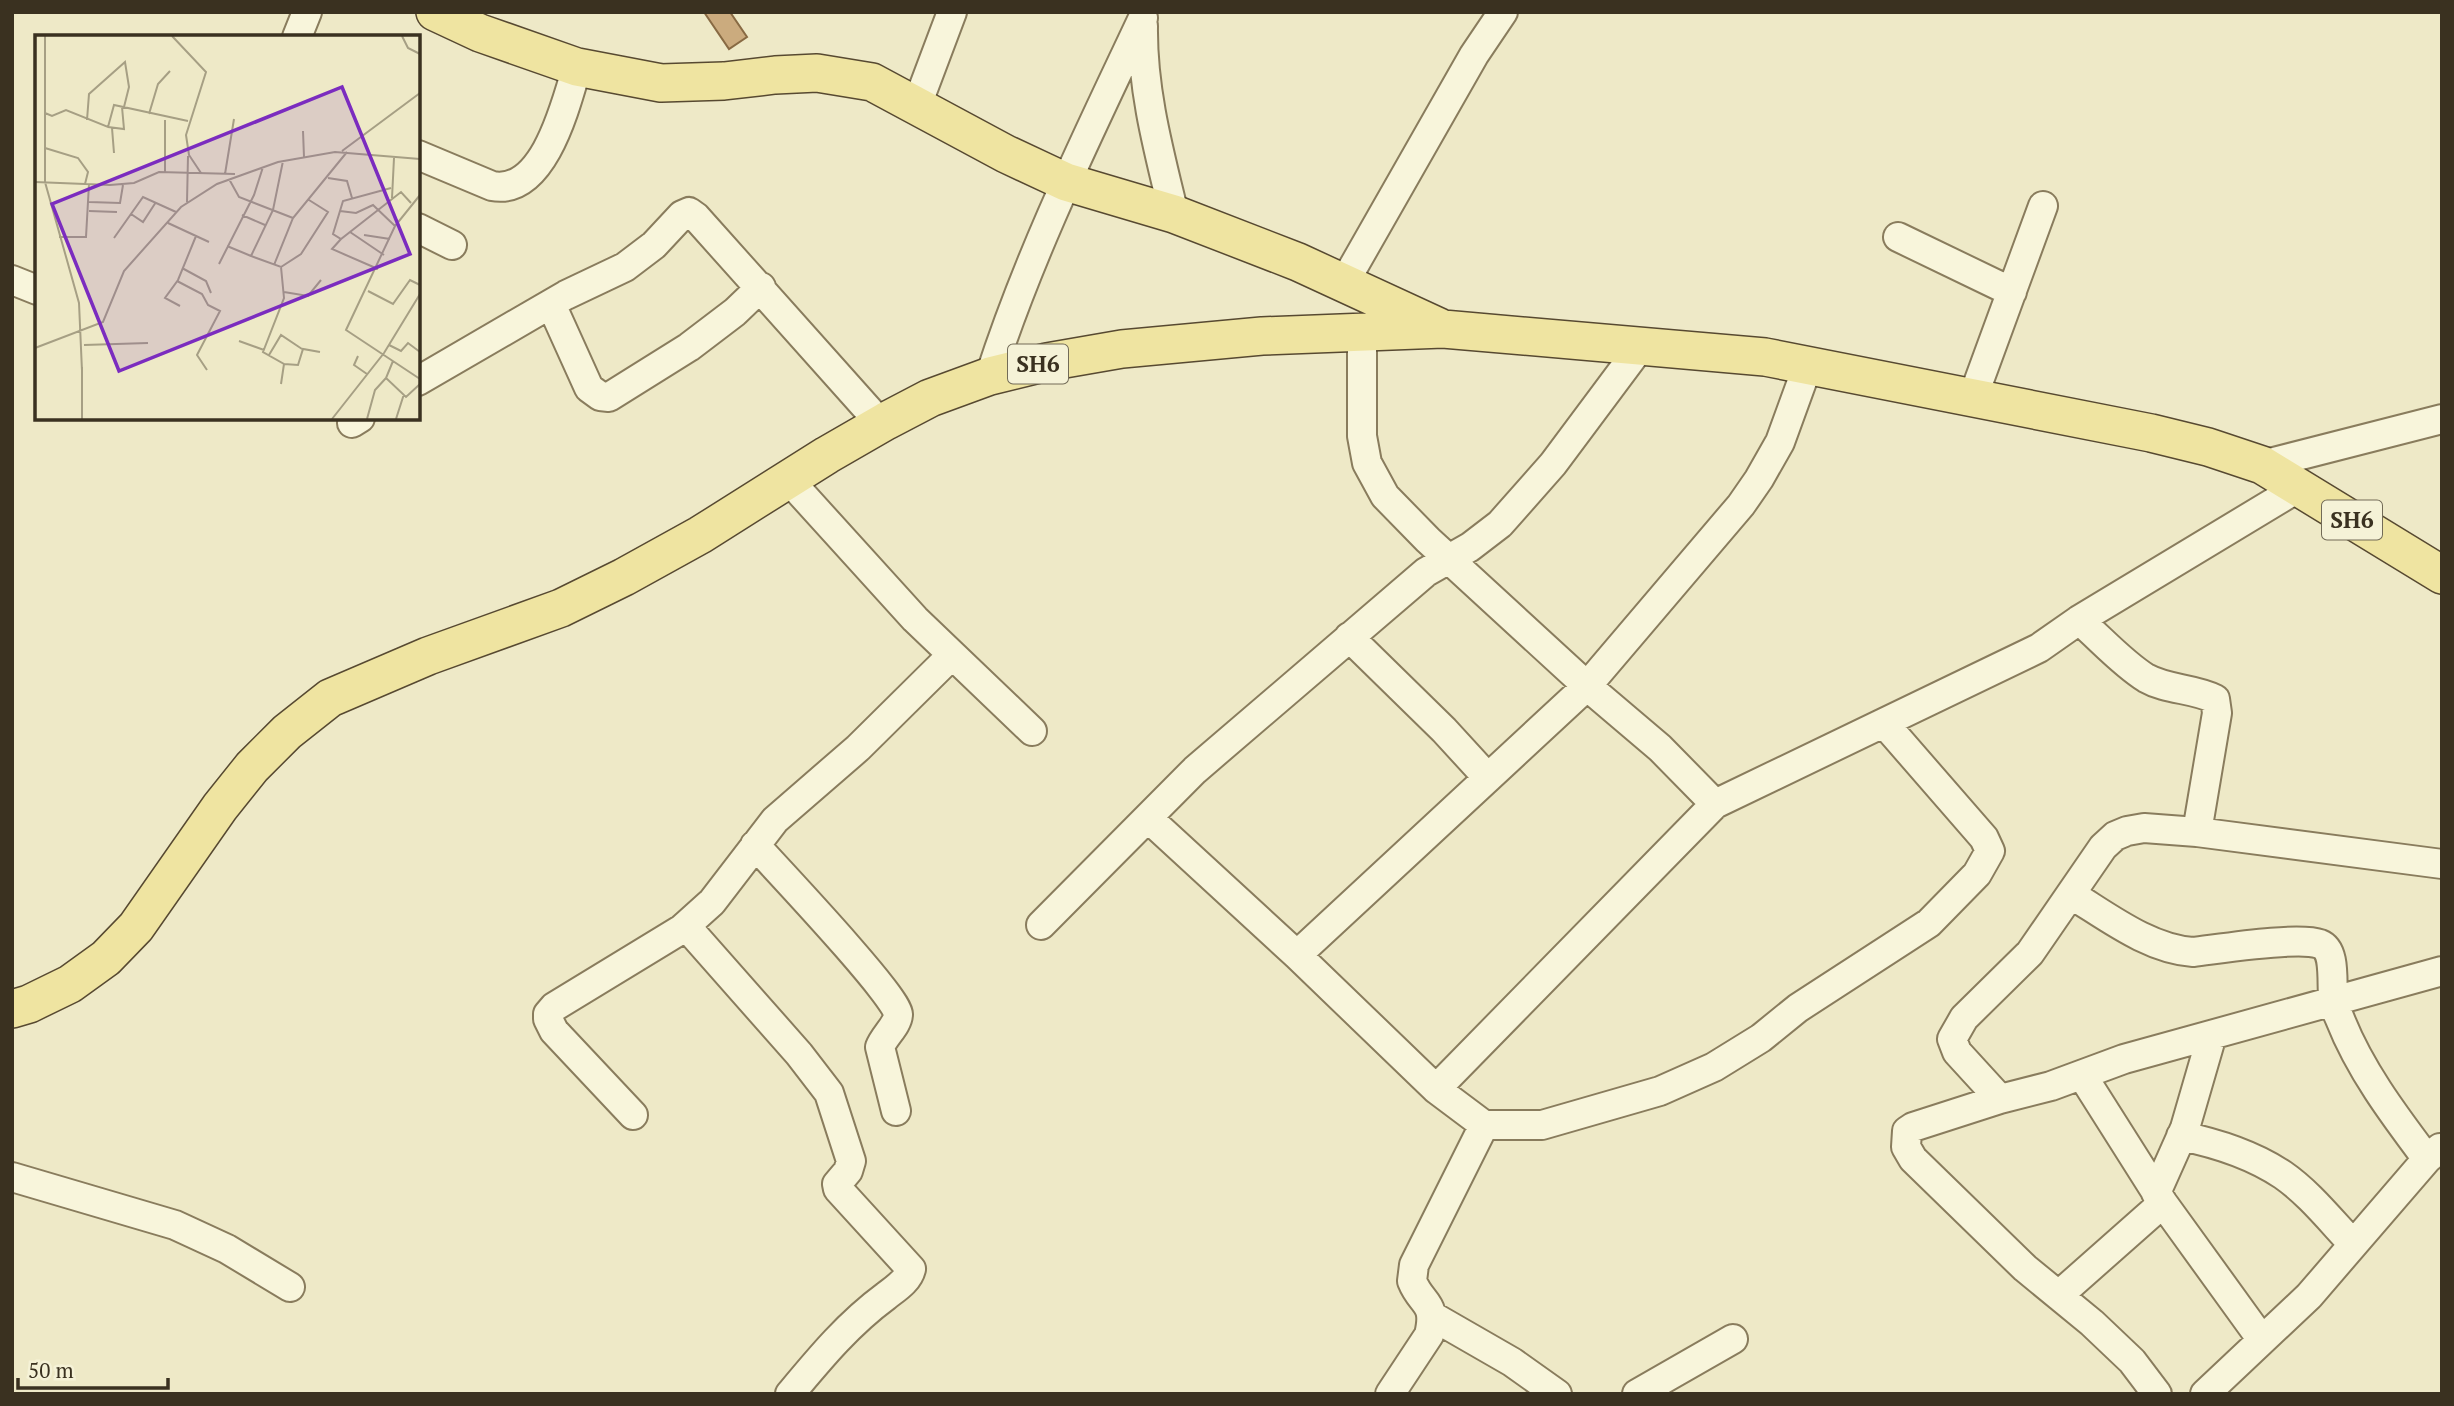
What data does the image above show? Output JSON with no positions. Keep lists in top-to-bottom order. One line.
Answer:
{"streets":{"main road":["SH6"]},"scale_bar":"50 m"}
